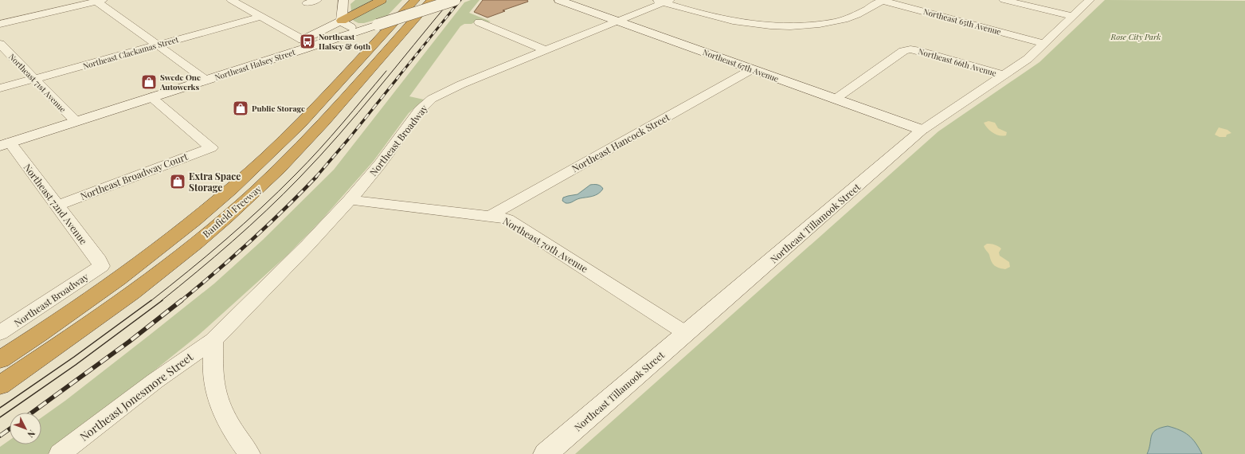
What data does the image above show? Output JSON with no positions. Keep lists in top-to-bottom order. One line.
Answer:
{"streets":{"highway":["Banfield Freeway"],"street":["Northeast 65th Avenue","Northeast Clackamas Street","Northeast 66th Avenue","Northeast Halsey Street","Northeast 67th Avenue","Northeast 71st Avenue","Northeast Broadway","Northeast Hancock Street","Northeast Broadway Court","Northeast 72nd Avenue","Northeast Tillamook Street","Northeast 70th Avenue","Northeast Jonesmore Street"]},"crossings":[["Northeast 65th Avenue","Northeast Tillamook Street"],["Northeast Clackamas Street","Northeast 71st Avenue"],["Northeast 66th Avenue","Northeast 67th Avenue"],["Northeast 66th Avenue","Northeast Tillamook Street"],["Northeast Halsey Street","Northeast 71st Avenue"],["Northeast Halsey Street","Northeast Broadway Court"],["Northeast Halsey Street","Northeast 72nd Avenue"],["Northeast 67th Avenue","Northeast Broadway"],["Northeast 67th Avenue","Northeast Hancock Street"],["Northeast 67th Avenue","Northeast Tillamook Street"],["Northeast Broadway","Northeast 72nd Avenue"],["Northeast Broadway","Northeast 70th Avenue"],["Northeast Broadway","Northeast Jonesmore Street"],["Northeast Hancock Street","Northeast 70th Avenue"],["Northeast Broadway Court","Northeast 72nd Avenue"],["Northeast Tillamook Street","Northeast 70th Avenue"]],"parks":["Rose City Park"],"places":{"bus stop":["Northeast Halsey & 69th"],"shop":["Swede One Autowerks","Public Storage","Extra Space Storage"]},"north":"bottom right"}
